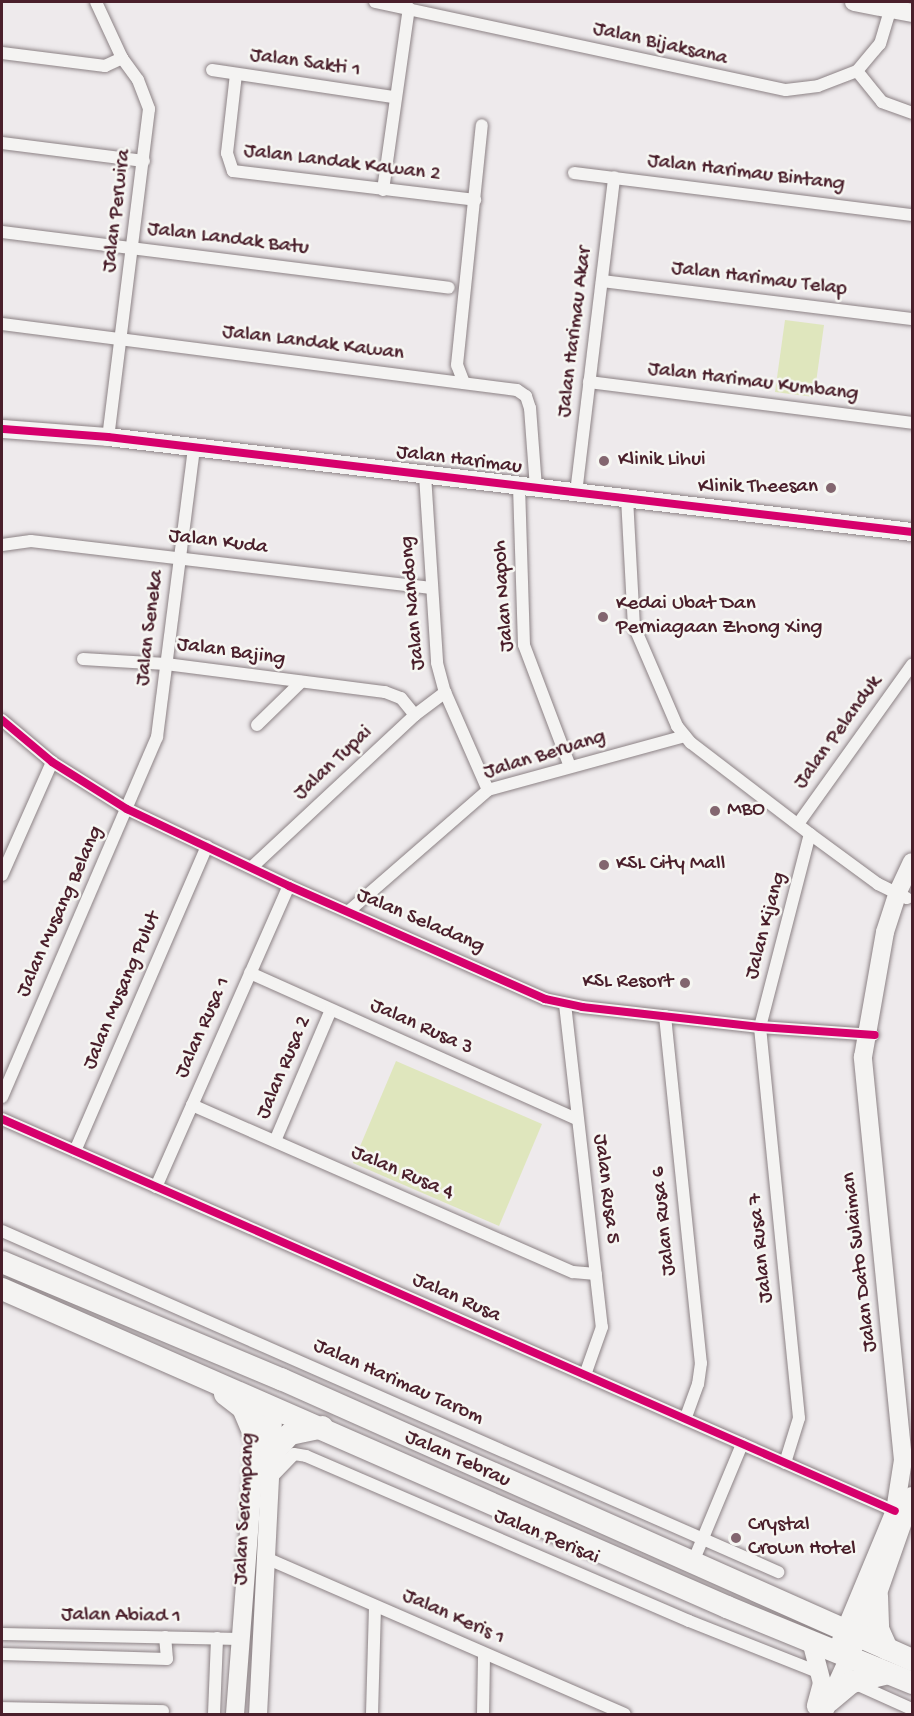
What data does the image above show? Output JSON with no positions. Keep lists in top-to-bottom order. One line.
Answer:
{"streets":{"highway":["Jalan Tebrau"],"street":["Jalan Bijaksana","Jalan Sakti 1","Jalan Landak Kawan 2","Jalan Harimau Bintang","Jalan Perwira","Jalan Landak Batu","Jalan Harimau Telap","Jalan Harimau Akar","Jalan Landak Kawan","Jalan Harimau Kumbang","Jalan Harimau","Jalan Kuda","Jalan Napoh","Jalan Nandong","Jalan Seneka","Jalan Bajing","Jalan Pelanduk","Jalan Beruang","Jalan Tupai","Jalan Musang Belang","Jalan Seladang","Jalan Kijang","Jalan Musang Pulut","Jalan Rusa 1","Jalan Rusa 3","Jalan Rusa 2","Jalan Rusa 4","Jalan Rusa 5","Jalan Rusa 6","Jalan Rusa 7","Jalan Dato Sulaiman","Jalan Rusa","Jalan Harimau Tarom","Jalan Serampang","Jalan Perisai","Jalan Abiad 1","Jalan Keris 1"]},"crossings":[["Jalan Sakti 1","Jalan Landak Kawan 2"],["Jalan Harimau Bintang","Jalan Harimau Akar"],["Jalan Perwira","Jalan Landak Batu"],["Jalan Perwira","Jalan Landak Kawan"],["Jalan Perwira","Jalan Harimau"],["Jalan Harimau Telap","Jalan Harimau Akar"],["Jalan Harimau Akar","Jalan Harimau Kumbang"],["Jalan Harimau Akar","Jalan Harimau"],["Jalan Landak Kawan","Jalan Harimau"],["Jalan Landak Kawan","Jalan Napoh"],["Jalan Harimau","Jalan Napoh"],["Jalan Harimau","Jalan Nandong"],["Jalan Harimau","Jalan Seneka"],["Jalan Kuda","Jalan Nandong"],["Jalan Kuda","Jalan Seneka"],["Jalan Napoh","Jalan Beruang"],["Jalan Nandong","Jalan Beruang"],["Jalan Nandong","Jalan Tupai"],["Jalan Seneka","Jalan Bajing"],["Jalan Seneka","Jalan Musang Belang"],["Jalan Seneka","Jalan Seladang"],["Jalan Bajing","Jalan Tupai"],["Jalan Beruang","Jalan Seladang"],["Jalan Tupai","Jalan Seladang"],["Jalan Musang Belang","Jalan Seladang"],["Jalan Seladang","Jalan Kijang"],["Jalan Seladang","Jalan Musang Pulut"],["Jalan Seladang","Jalan Rusa 1"],["Jalan Seladang","Jalan Rusa 5"],["Jalan Seladang","Jalan Rusa 6"],["Jalan Seladang","Jalan Rusa 7"],["Jalan Seladang","Jalan Dato Sulaiman"],["Jalan Kijang","Jalan Rusa 7"],["Jalan Musang Pulut","Jalan Rusa"],["Jalan Rusa 1","Jalan Rusa 3"],["Jalan Rusa 1","Jalan Rusa 4"],["Jalan Rusa 1","Jalan Rusa"],["Jalan Rusa 3","Jalan Rusa 2"],["Jalan Rusa 3","Jalan Rusa 5"],["Jalan Rusa 2","Jalan Rusa 4"],["Jalan Rusa 4","Jalan Rusa 5"],["Jalan Rusa 5","Jalan Rusa"],["Jalan Rusa 6","Jalan Rusa"],["Jalan Rusa 7","Jalan Rusa"],["Jalan Dato Sulaiman","Jalan Rusa"],["Jalan Dato Sulaiman","Jalan Tebrau"],["Jalan Tebrau","Jalan Serampang"],["Jalan Serampang","Jalan Perisai"],["Jalan Serampang","Jalan Abiad 1"],["Jalan Serampang","Jalan Keris 1"]],"places":["Klinik Lihui","Klinik Theesan","Kedai Ubat Dan Perniagaan Zhong Xing","MBO","KSL City Mall","KSL Resort","Crystal Crown Hotel"]}
